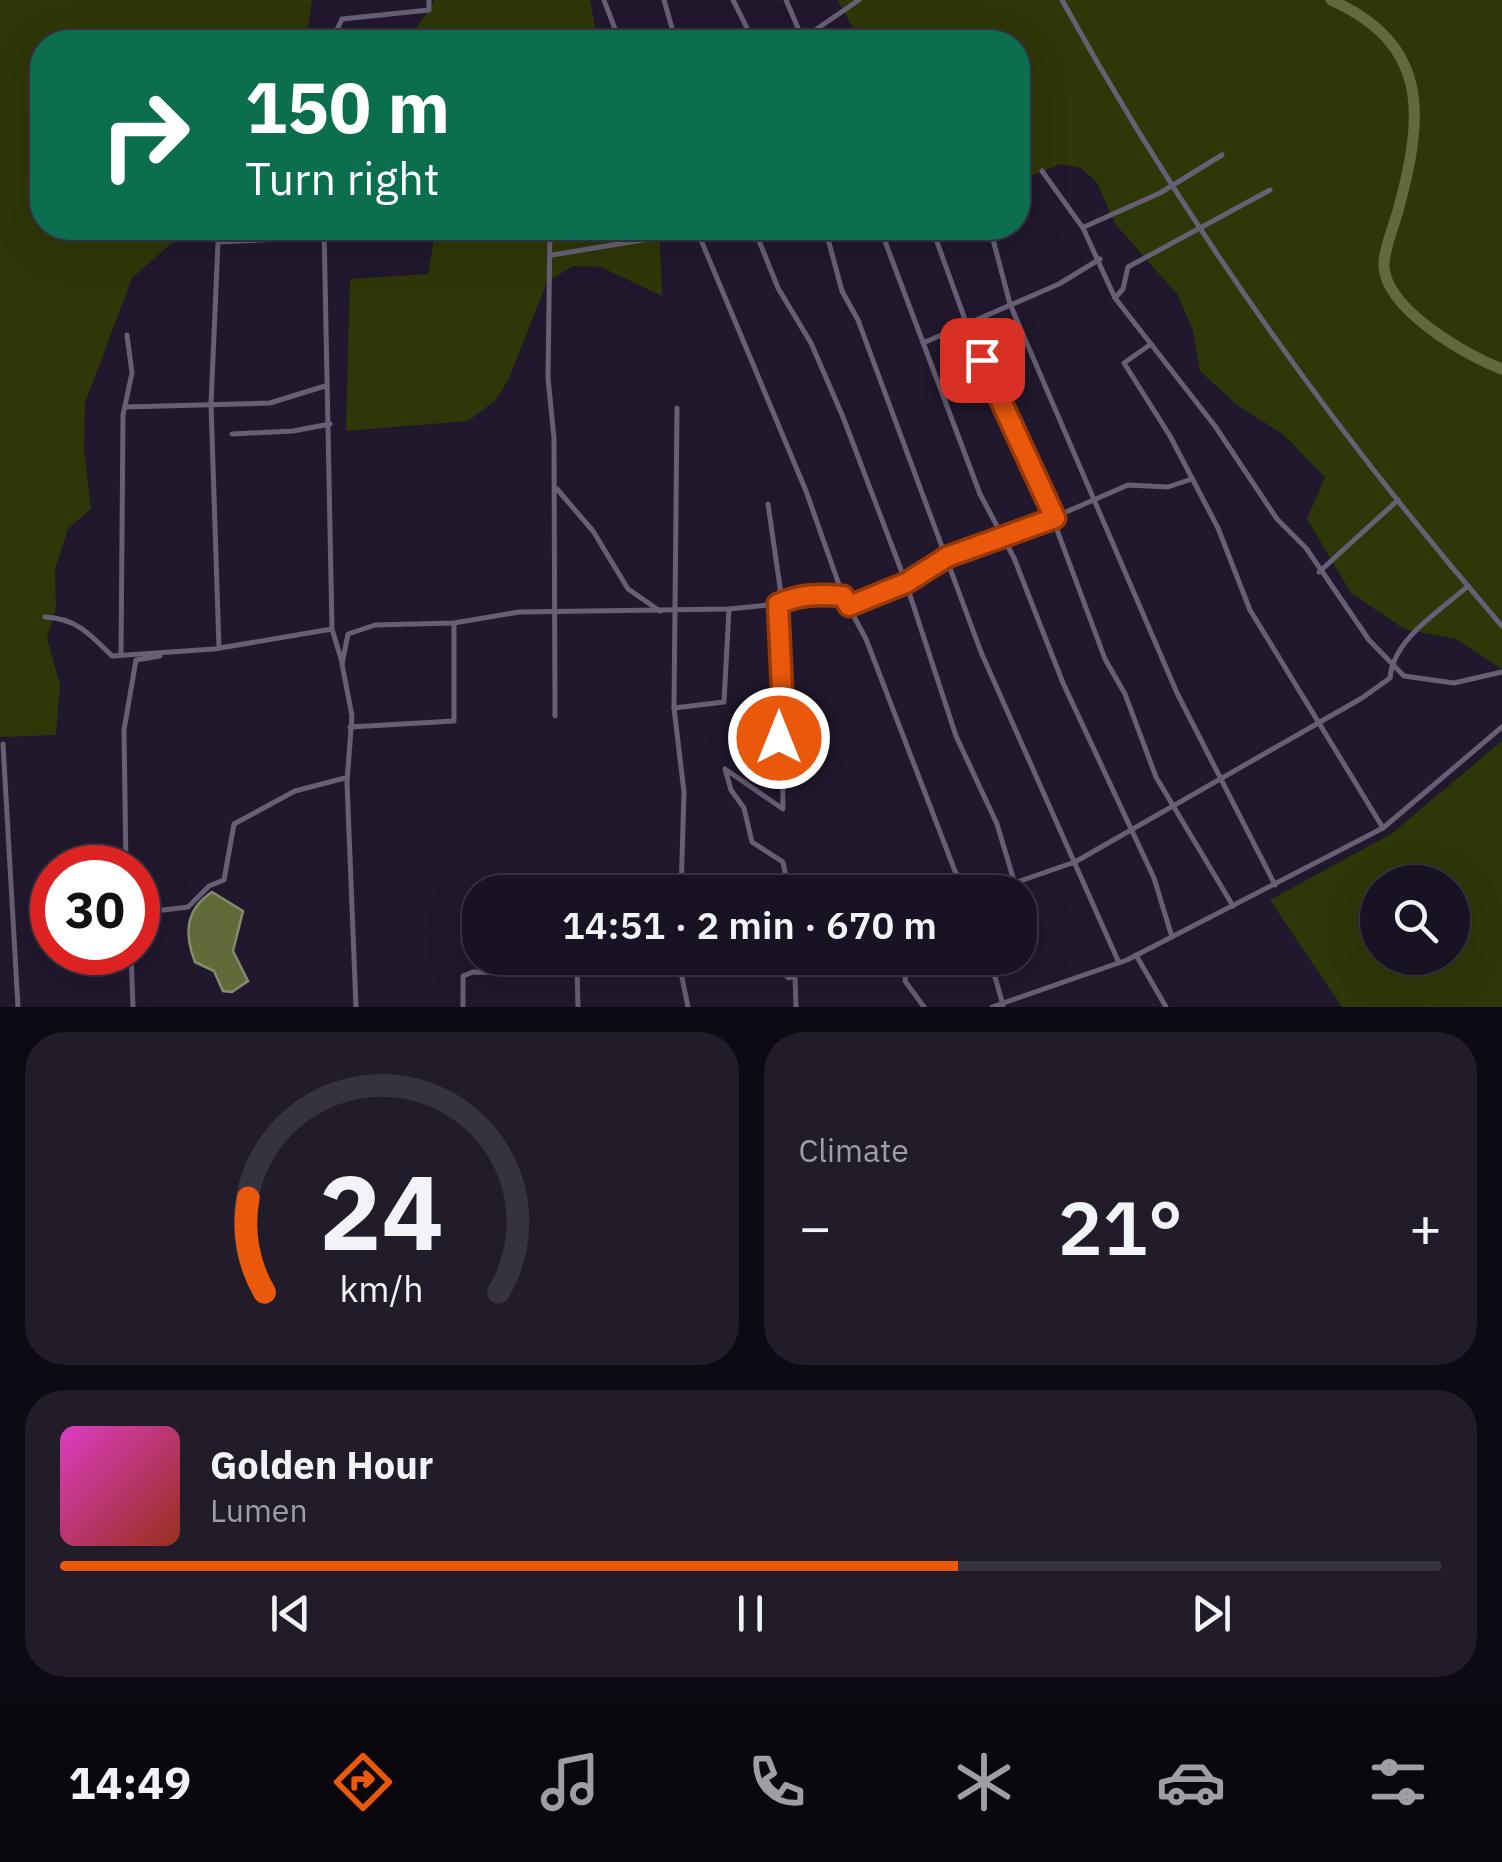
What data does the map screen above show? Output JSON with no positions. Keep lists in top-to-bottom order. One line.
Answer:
{"page":{"turn":["150 m","Turn right"],"limit":"30","trip":"14:51 · 2 min · 670 m","tile":"Climate","heat":["−","21°","+"],"song":["Golden Hour","Lumen"],"tabs":"14:49","gauge":["24","km/h"]}}
